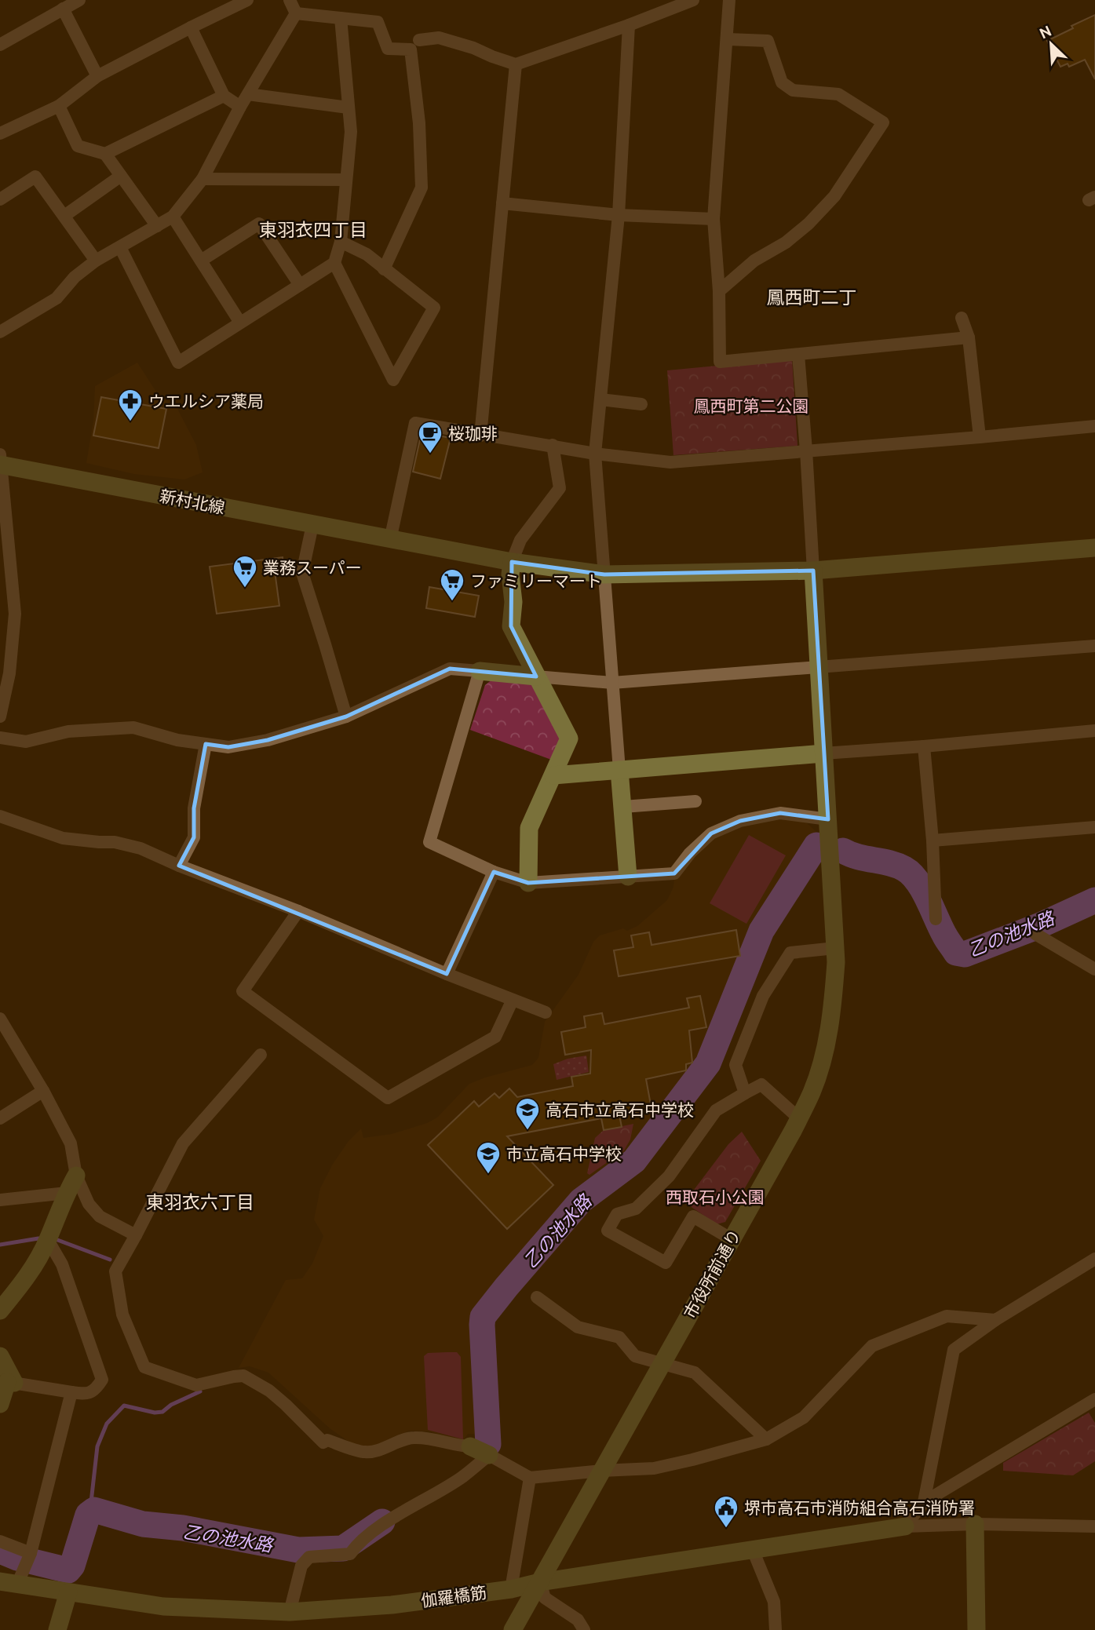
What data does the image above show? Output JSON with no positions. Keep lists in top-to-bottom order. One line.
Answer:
{"streets":{"street":["新村北線","市役所前通り","伽羅橋筋"]},"crossings":[["新村北線","市役所前通り"],["市役所前通り","伽羅橋筋"]],"districts":["東羽衣四丁目","鳳西町二丁","東羽衣六丁目"],"water":["乙の池水路"],"parks":["鳳西町第二公園","西取石小公園"],"places":{"pharmacy":["ウエルシア薬局"],"cafe":["桜珈琲"],"supermarket":["業務スーパー","ファミリーマート"],"school or university":["高石市立高石中学校","市立高石中学校"],"public building":["堺市高石市消防組合高石消防署"]},"north":"top left"}
